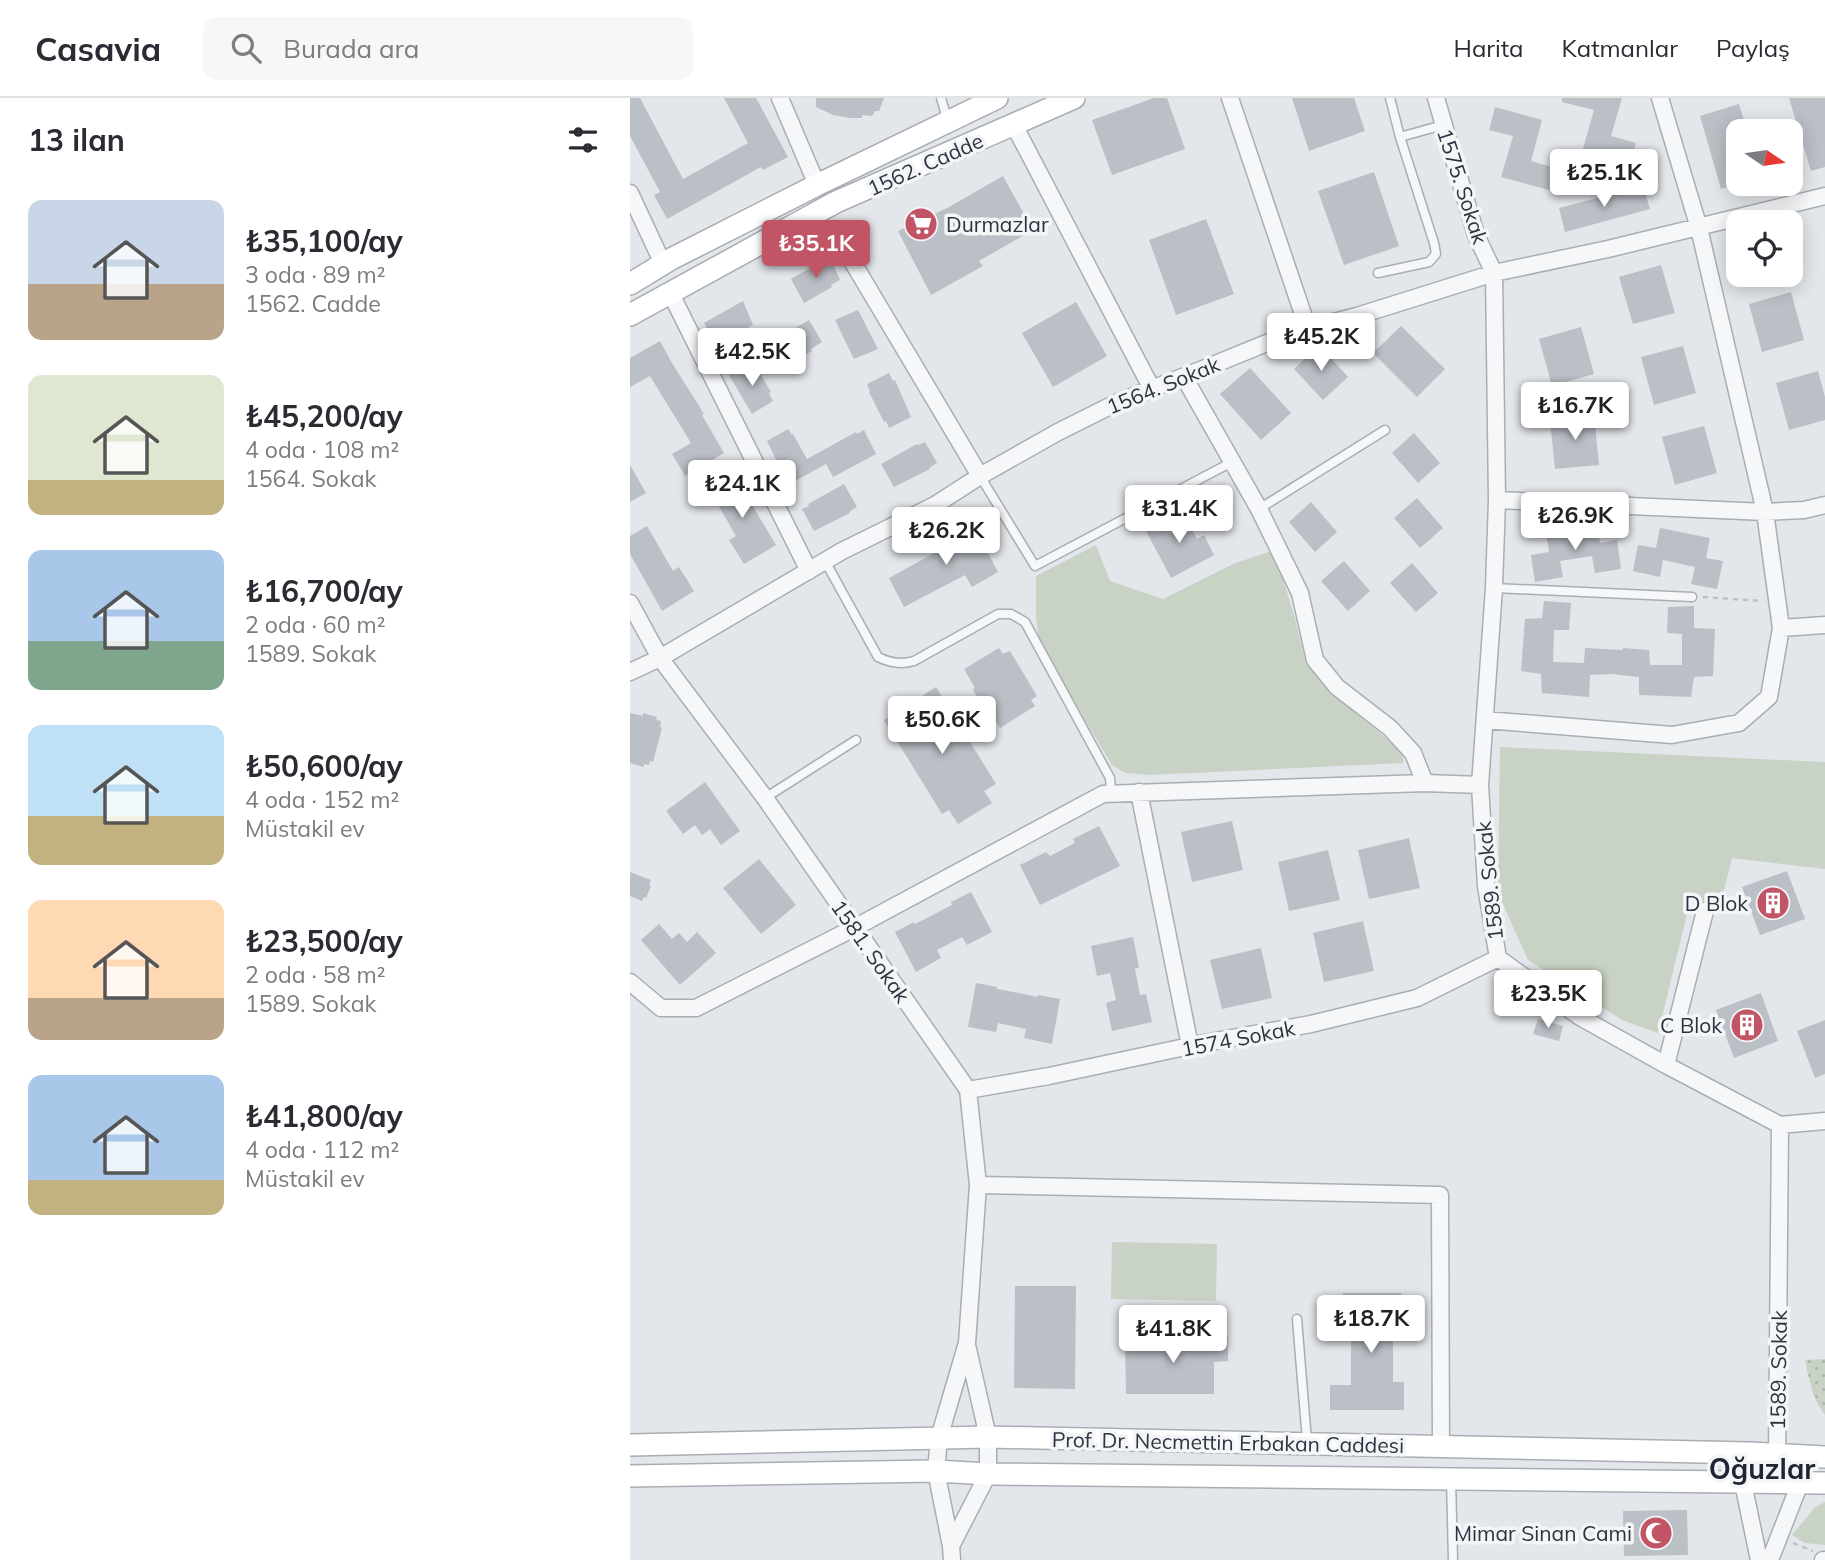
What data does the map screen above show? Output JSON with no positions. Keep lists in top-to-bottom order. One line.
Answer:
{"streets":{"main road":["1562. Cadde","Prof. Dr. Necmettin Erbakan Caddesi"],"street":["1575. Sokak","1564. Sokak","1589. Sokak","1581. Sokak","1574 Sokak"]},"crossings":[["1575. Sokak","1564. Sokak"],["1575. Sokak","1589. Sokak"],["1564. Sokak","1589. Sokak"],["1564. Sokak","1581. Sokak"],["1589. Sokak","1574 Sokak"],["1589. Sokak","Prof. Dr. Necmettin Erbakan Caddesi"],["1581. Sokak","1574 Sokak"]],"districts":["Oğuzlar"],"places":{"supermarket":["Durmazlar"],"building":["D Blok","C Blok"],"mosque":["Mimar Sinan Cami"]},"north":"right","page":{"header":"Casavia","search":"Burada ara","nav":["Harita","Katmanlar","Paylaş"],"heading":"13 ilan","price":["₺25.1K","₺35.1K","₺45.2K","₺42.5K","₺16.7K","₺24.1K","₺31.4K","₺26.9K","₺26.2K","₺50.6K","₺23.5K","₺18.7K","₺41.8K"],"list":[{"name":"₺35,100/ay","note":"3 oda · 89 m² · 1562. Cadde"},{"name":"₺45,200/ay","note":"4 oda · 108 m² · 1564. Sokak"},{"name":"₺16,700/ay","note":"2 oda · 60 m² · 1589. Sokak"},{"name":"₺50,600/ay","note":"4 oda · 152 m² · Müstakil ev"},{"name":"₺23,500/ay","note":"2 oda · 58 m² · 1589. Sokak"},{"name":"₺41,800/ay","note":"4 oda · 112 m² · Müstakil ev"}]}}
